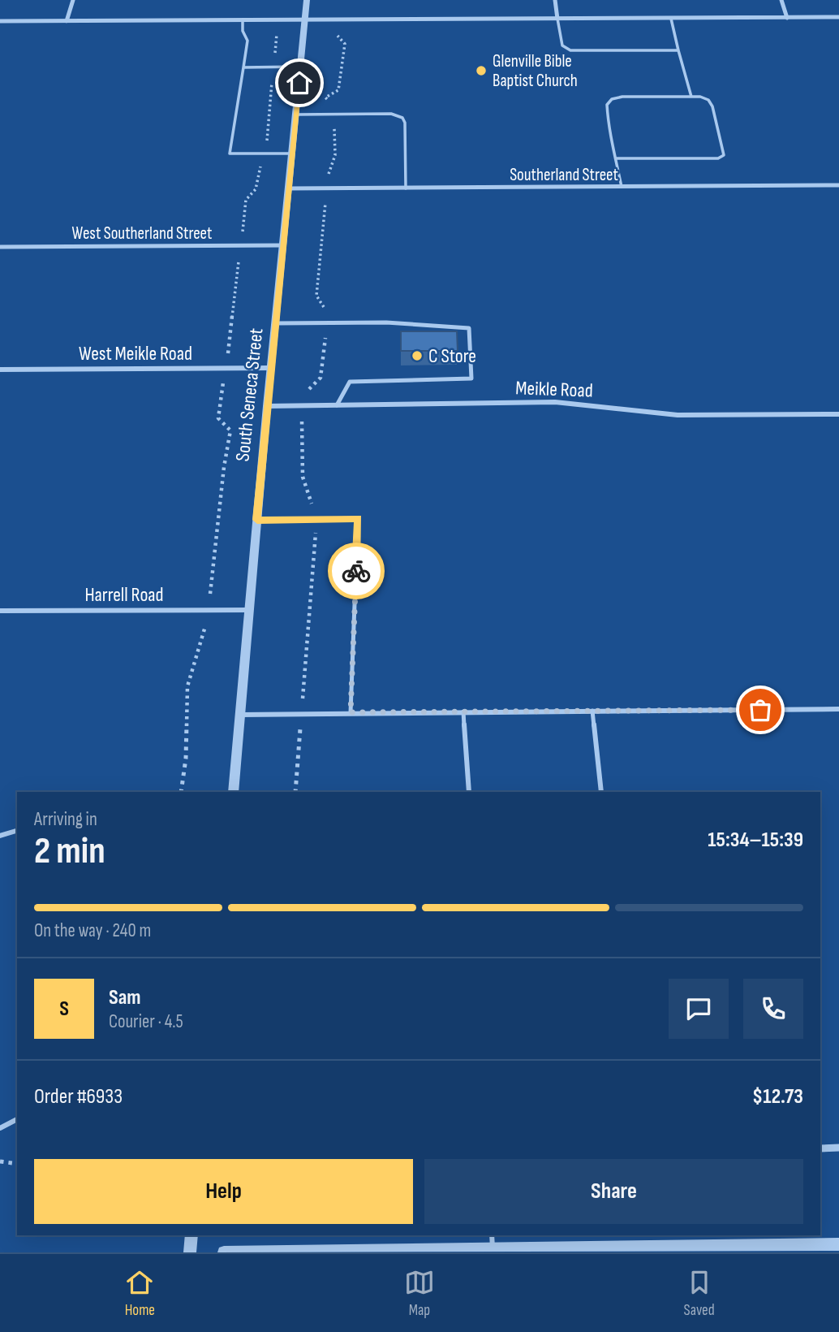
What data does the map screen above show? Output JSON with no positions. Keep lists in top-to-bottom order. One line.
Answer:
{"streets":{"street":["Southerland Street","West Southerland Street","West Meikle Road","Meikle Road","South Seneca Street","Harrell Road"]},"crossings":[["Southerland Street","South Seneca Street"],["West Southerland Street","South Seneca Street"],["West Meikle Road","South Seneca Street"],["Meikle Road","South Seneca Street"],["South Seneca Street","Harrell Road"]],"places":["Glenville Bible Baptist Church","C Store"],"page":{"heading":["2 min","Arriving in","15:34–15:39"],"panel":["Sam","Courier · 4.5","Order #6933","$12.73"],"bar":"On the way · 240 m","round":"S","buttons":["Help","Share"],"tabs":["Home","Map","Saved"]}}
